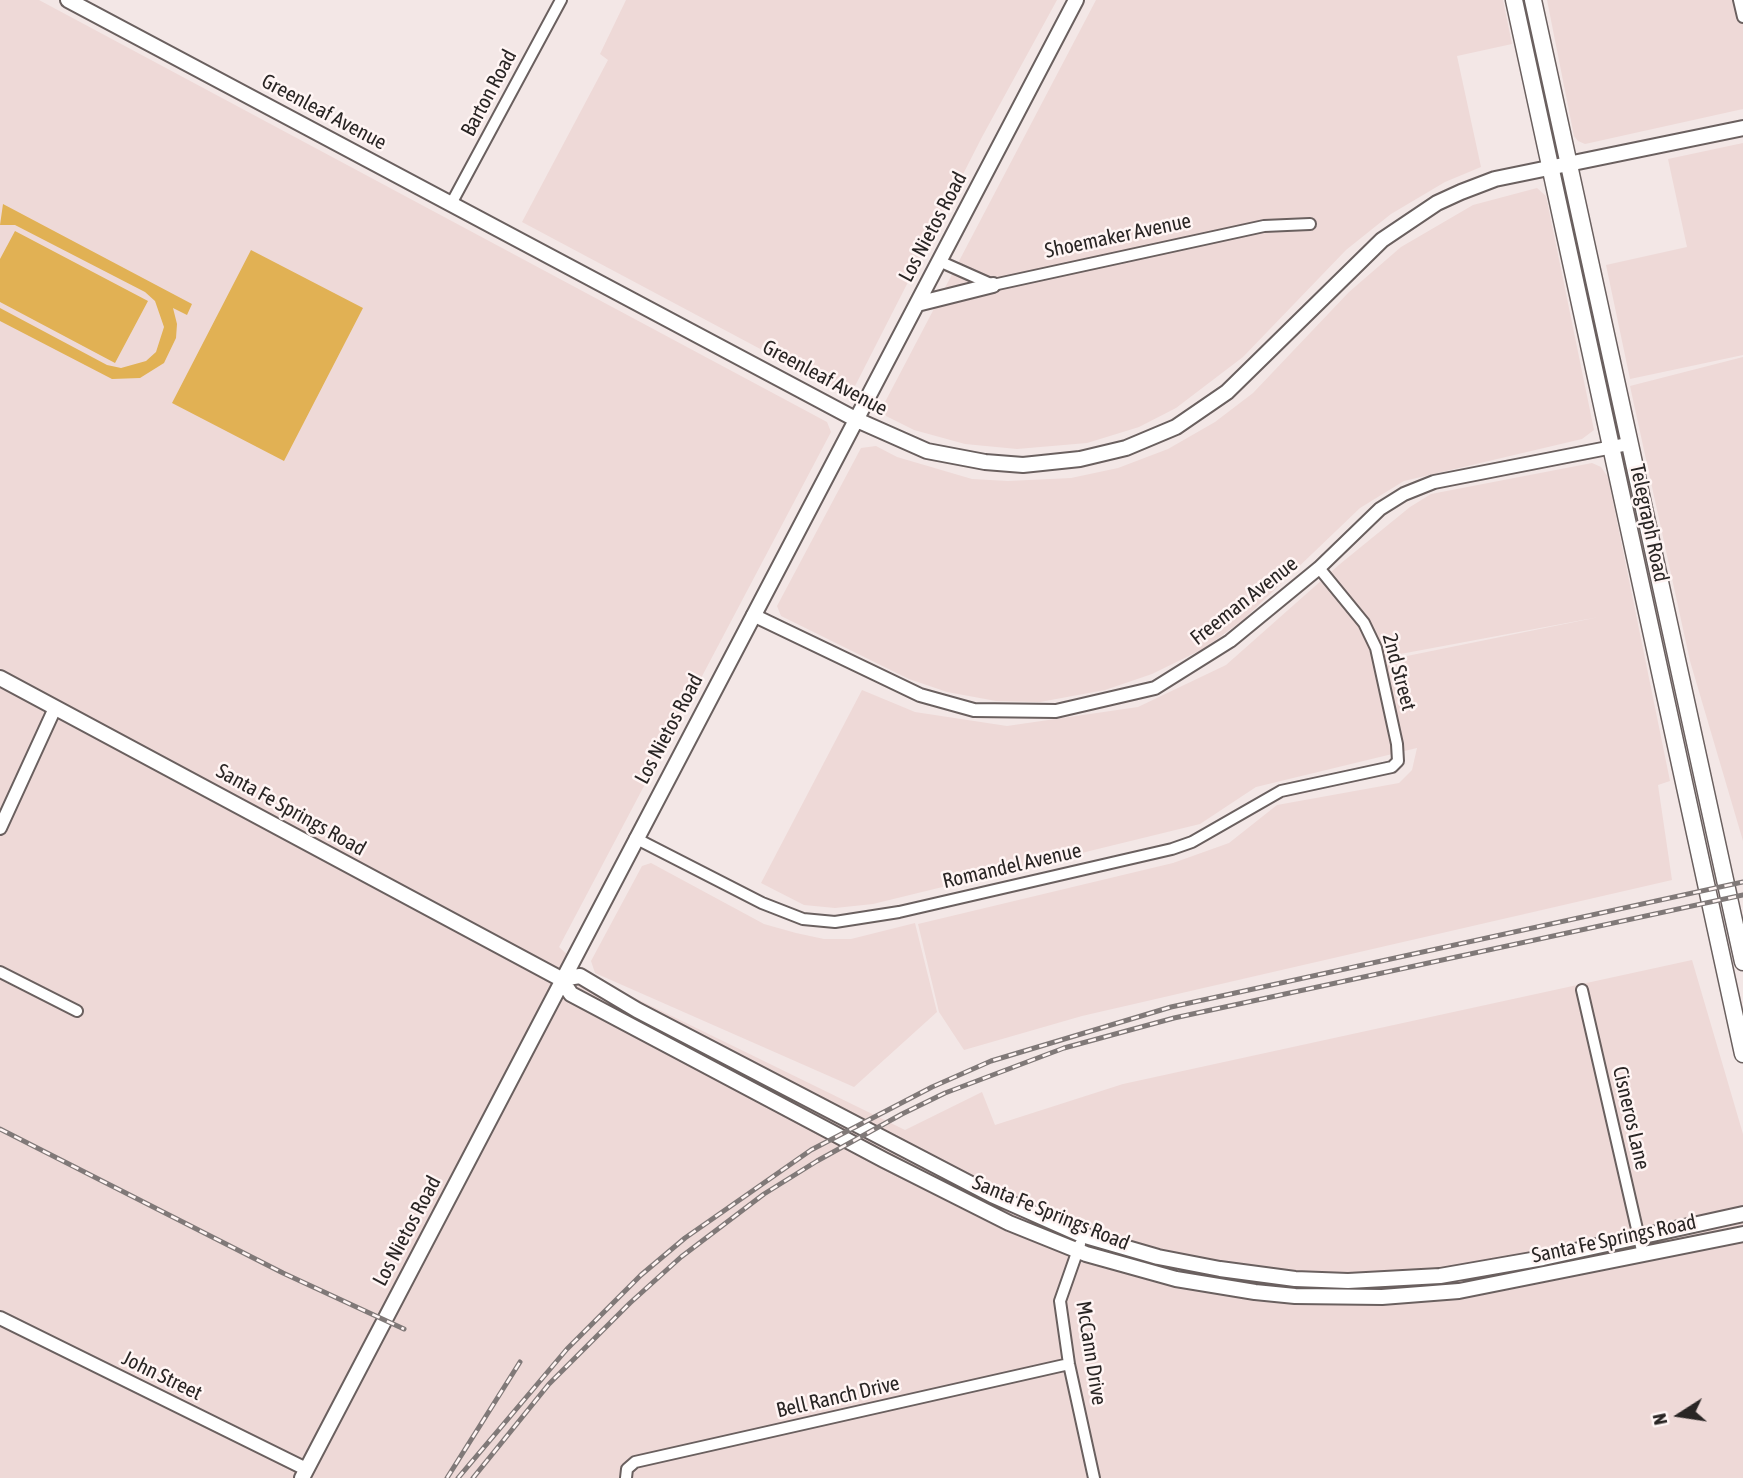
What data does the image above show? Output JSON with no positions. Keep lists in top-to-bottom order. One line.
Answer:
{"streets":{"main road":["Greenleaf Avenue","Los Nietos Road","Telegraph Road","Santa Fe Springs Road"],"street":["Barton Road","Shoemaker Avenue","Freeman Avenue","2nd Street","Romandel Avenue","Cisneros Lane","McCann Drive","John Street","Bell Ranch Drive"]},"crossings":[["Barton Road","Greenleaf Avenue"],["Greenleaf Avenue","Los Nietos Road"],["Greenleaf Avenue","Telegraph Road"],["Los Nietos Road","Freeman Avenue"],["Los Nietos Road","Santa Fe Springs Road"],["Los Nietos Road","Romandel Avenue"],["Los Nietos Road","John Street"],["Telegraph Road","Freeman Avenue"],["Freeman Avenue","2nd Street"],["2nd Street","Romandel Avenue"],["Santa Fe Springs Road","Cisneros Lane"],["Santa Fe Springs Road","McCann Drive"],["McCann Drive","Bell Ranch Drive"]],"north":"left"}
